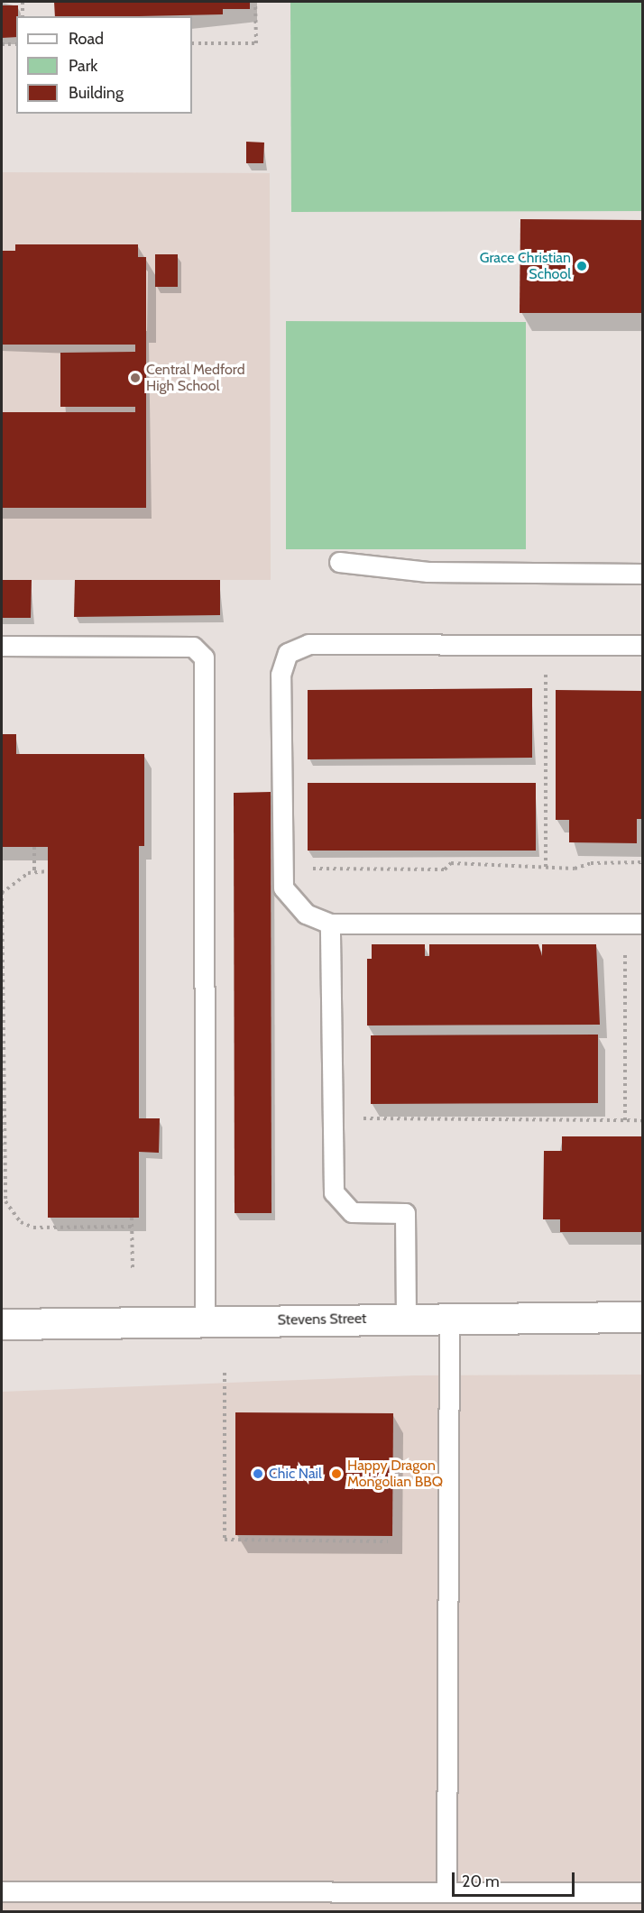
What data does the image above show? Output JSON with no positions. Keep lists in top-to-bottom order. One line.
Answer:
{"streets":{"street":["Stevens Street"]},"places":["Grace Christian School","Central Medford High School","Chic Nail","Happy Dragon Mongolian BBQ"],"legend":["Road","Park","Building"],"scale_bar":"20 m"}
